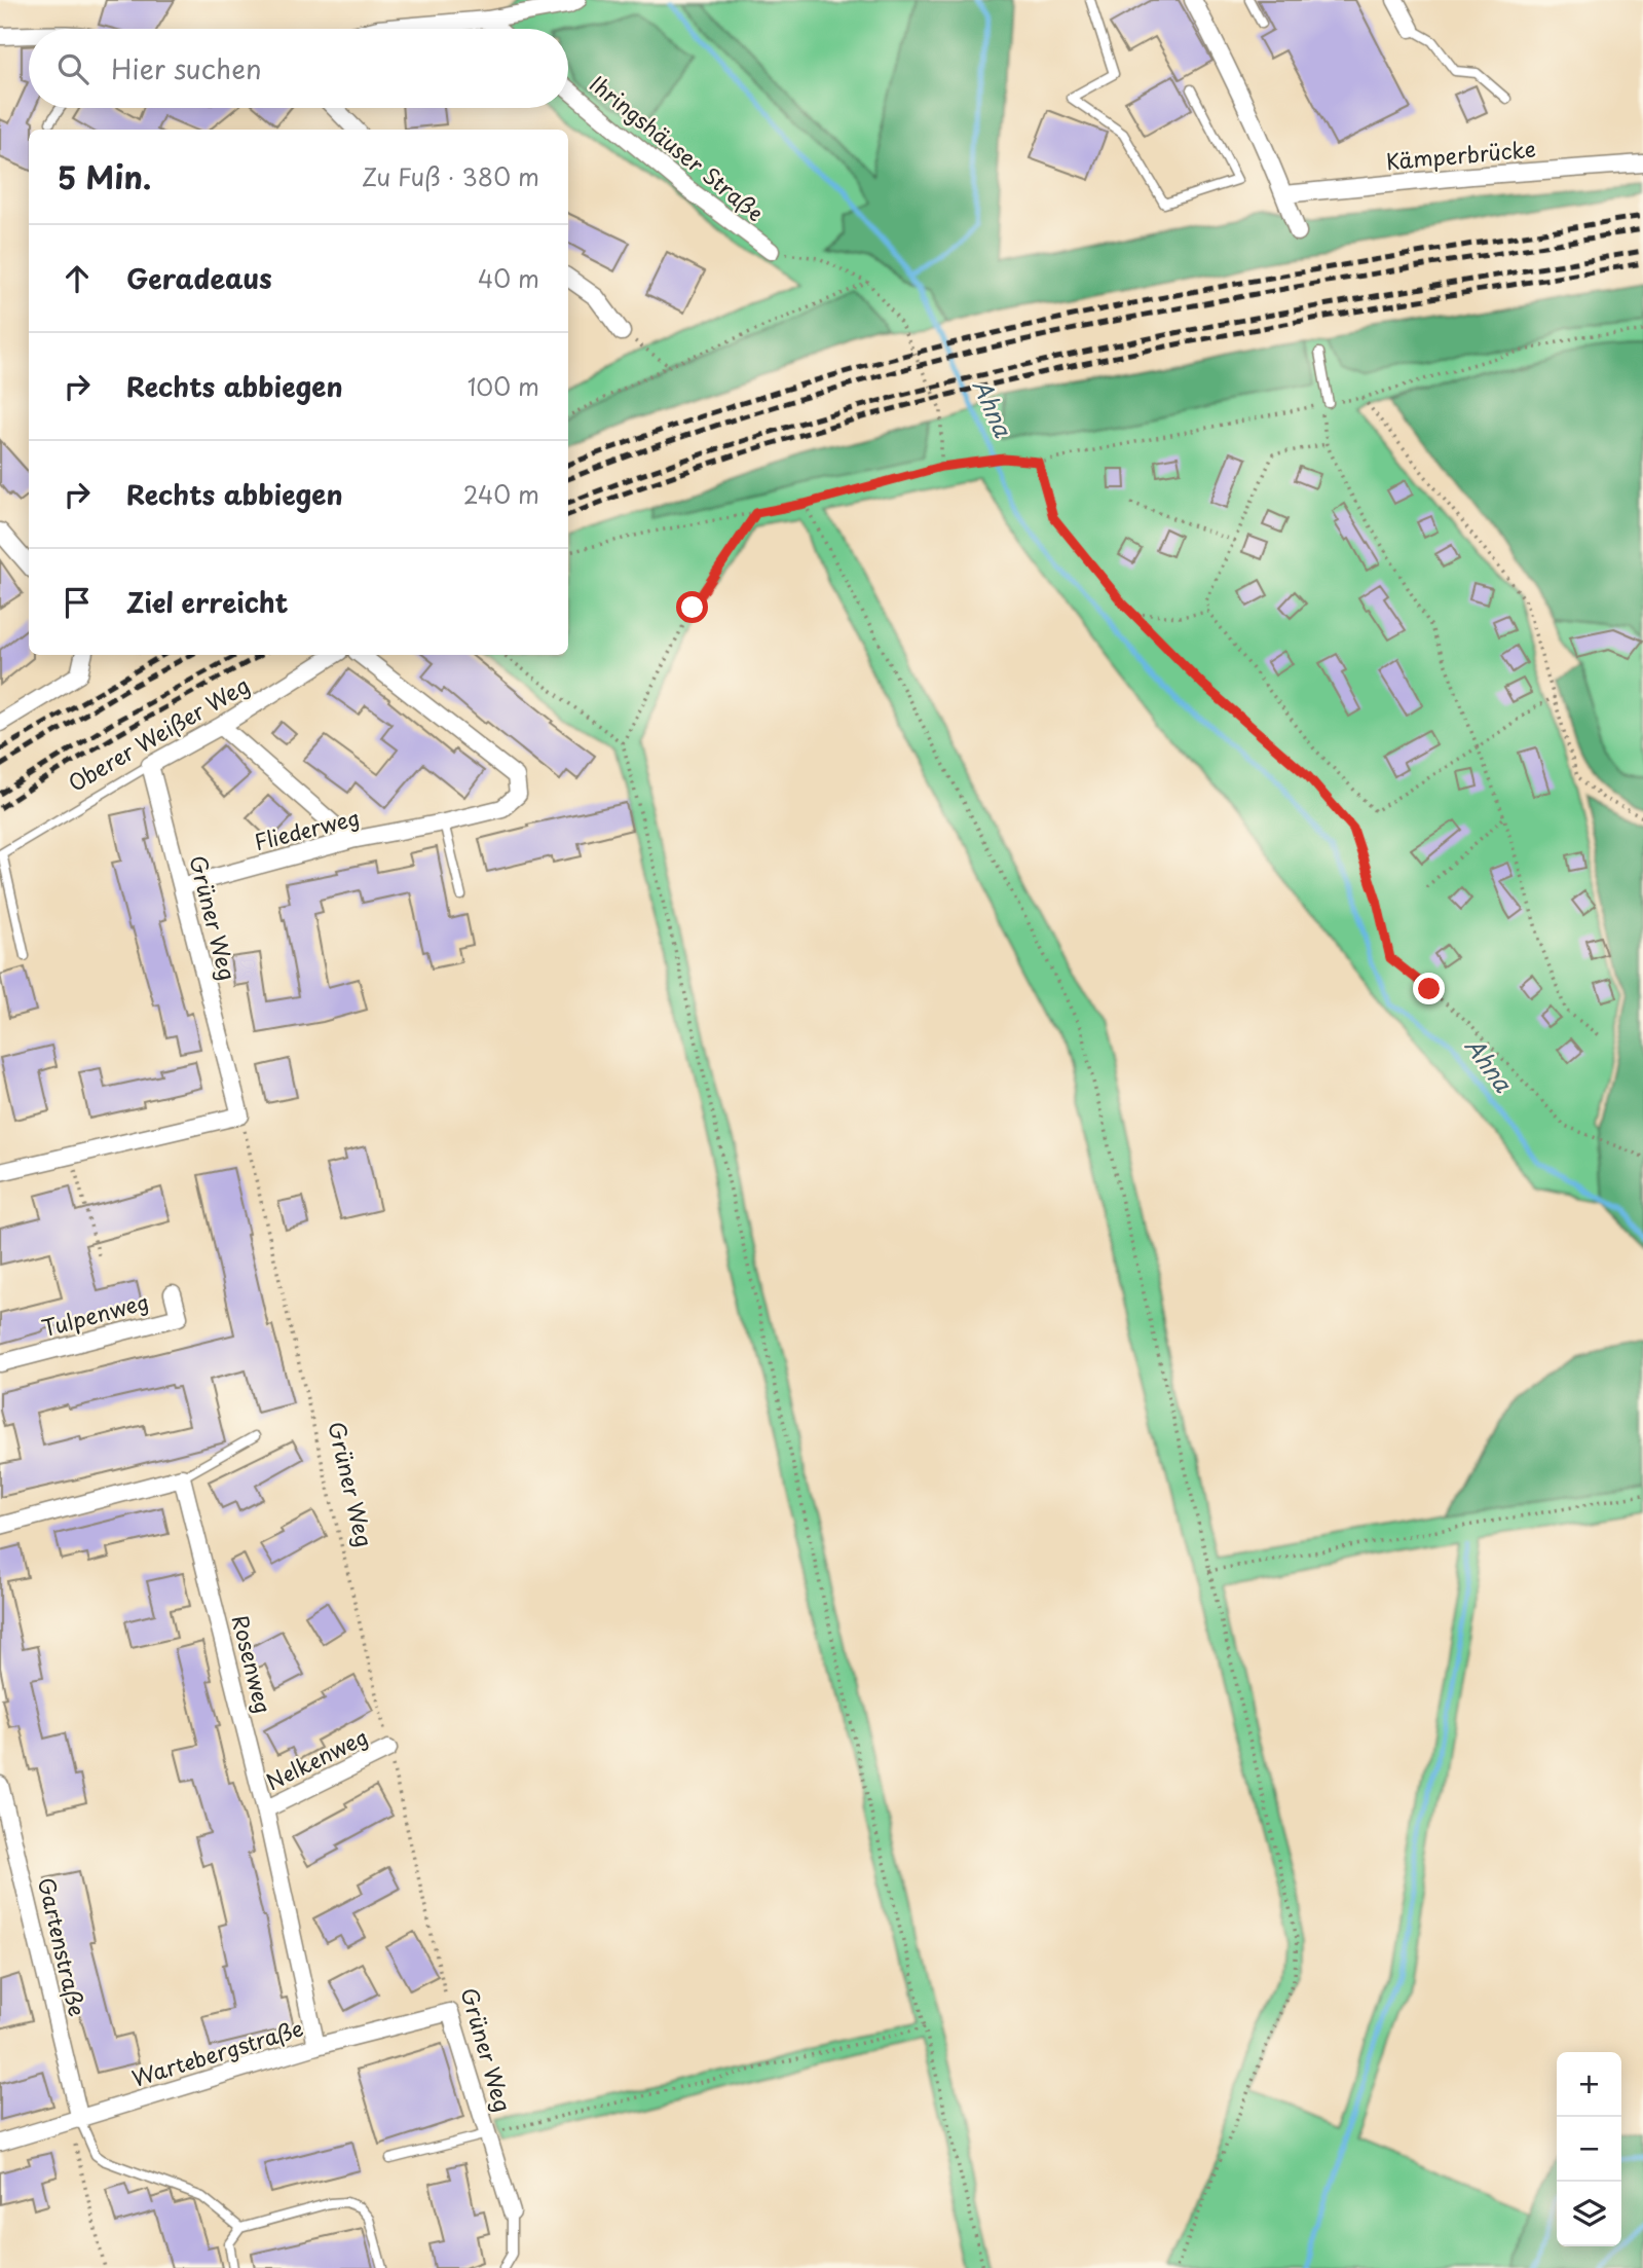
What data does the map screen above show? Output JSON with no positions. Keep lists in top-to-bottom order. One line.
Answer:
{"streets":{"street":["Ihringshäuser Straße","Kämperbrücke","Oberer Weißer Weg","Fliederweg","Grüner Weg","Tulpenweg","Rosenweg","Nelkenweg","Gartenstraße","Wartebergstraße"]},"crossings":[["Oberer Weißer Weg","Grüner Weg"],["Fliederweg","Grüner Weg"],["Grüner Weg","Nelkenweg"],["Grüner Weg","Wartebergstraße"],["Rosenweg","Nelkenweg"],["Rosenweg","Wartebergstraße"],["Gartenstraße","Wartebergstraße"]],"water":["Ahna"],"page":{"search":"Hier suchen","heading":["5 Min.","Zu Fuß · 380 m"],"list":[["Geradeaus","40 m"],["Rechts abbiegen","100 m"],["Rechts abbiegen","240 m"],"Ziel erreicht"],"map_buttons":["+","−"]}}
